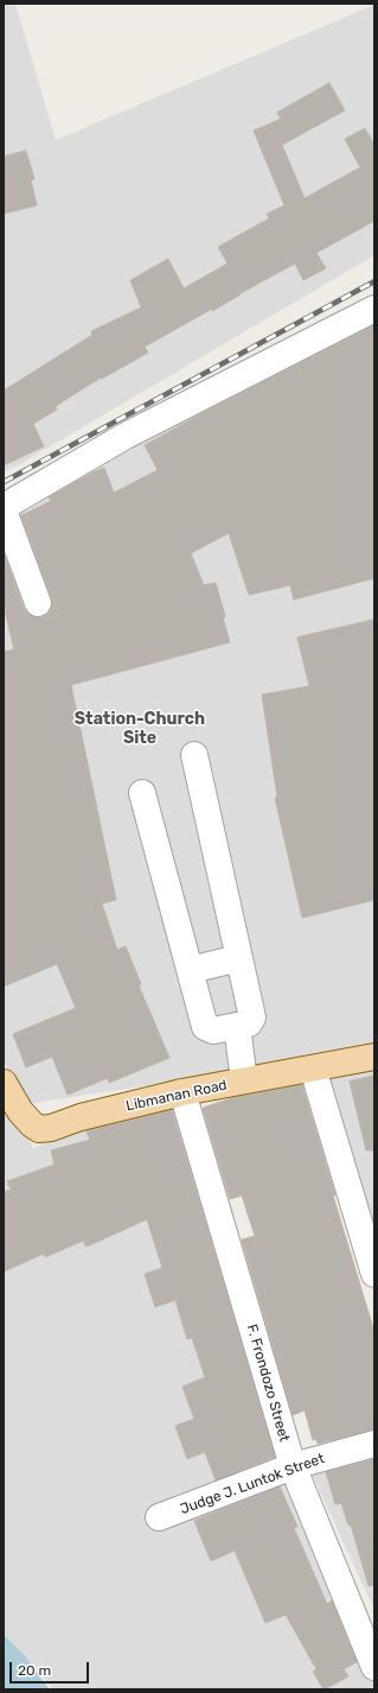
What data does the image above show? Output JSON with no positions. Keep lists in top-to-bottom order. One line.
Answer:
{"streets":{"main road":["Libmanan Road"],"street":["F. Frondozo Street","Judge J. Luntok Street"]},"crossings":[["Libmanan Road","F. Frondozo Street"],["F. Frondozo Street","Judge J. Luntok Street"]],"districts":["Station-Church Site"],"scale_bar":"20 m"}
